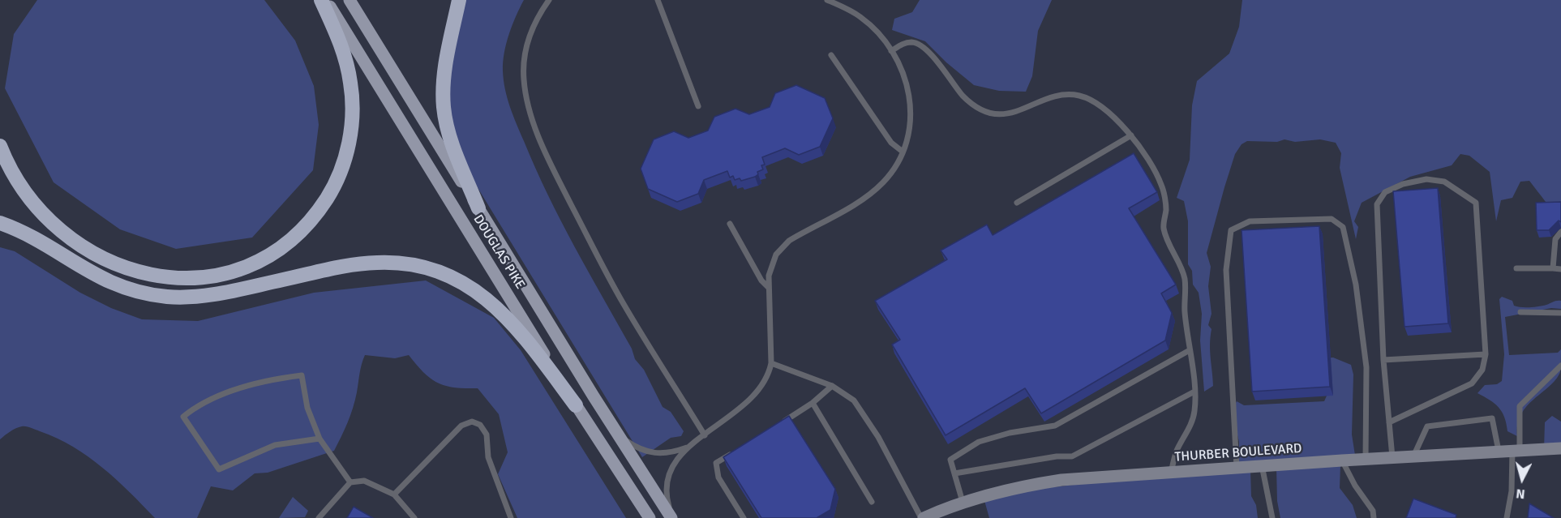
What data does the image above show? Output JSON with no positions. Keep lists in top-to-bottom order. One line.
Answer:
{"streets":{"main road":["DOUGLAS PIKE"],"street":["THURBER BOULEVARD"]},"north":"bottom"}
